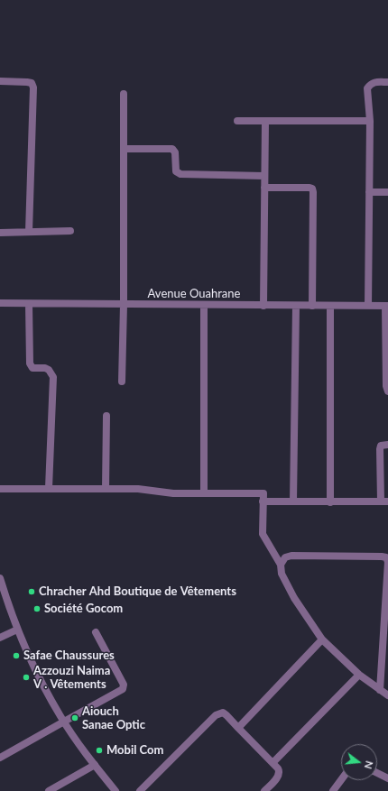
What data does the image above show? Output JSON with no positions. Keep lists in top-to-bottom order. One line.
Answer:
{"streets":{"street":["Avenue Ouahrane"]},"places":["Chracher Ahd Boutique de Vêtements","Société Gocom","Safae Chaussures","Azzouzi Naima V . Vêtements","Aiouch Sanae Optic","Mobil Com"],"north":"right"}
